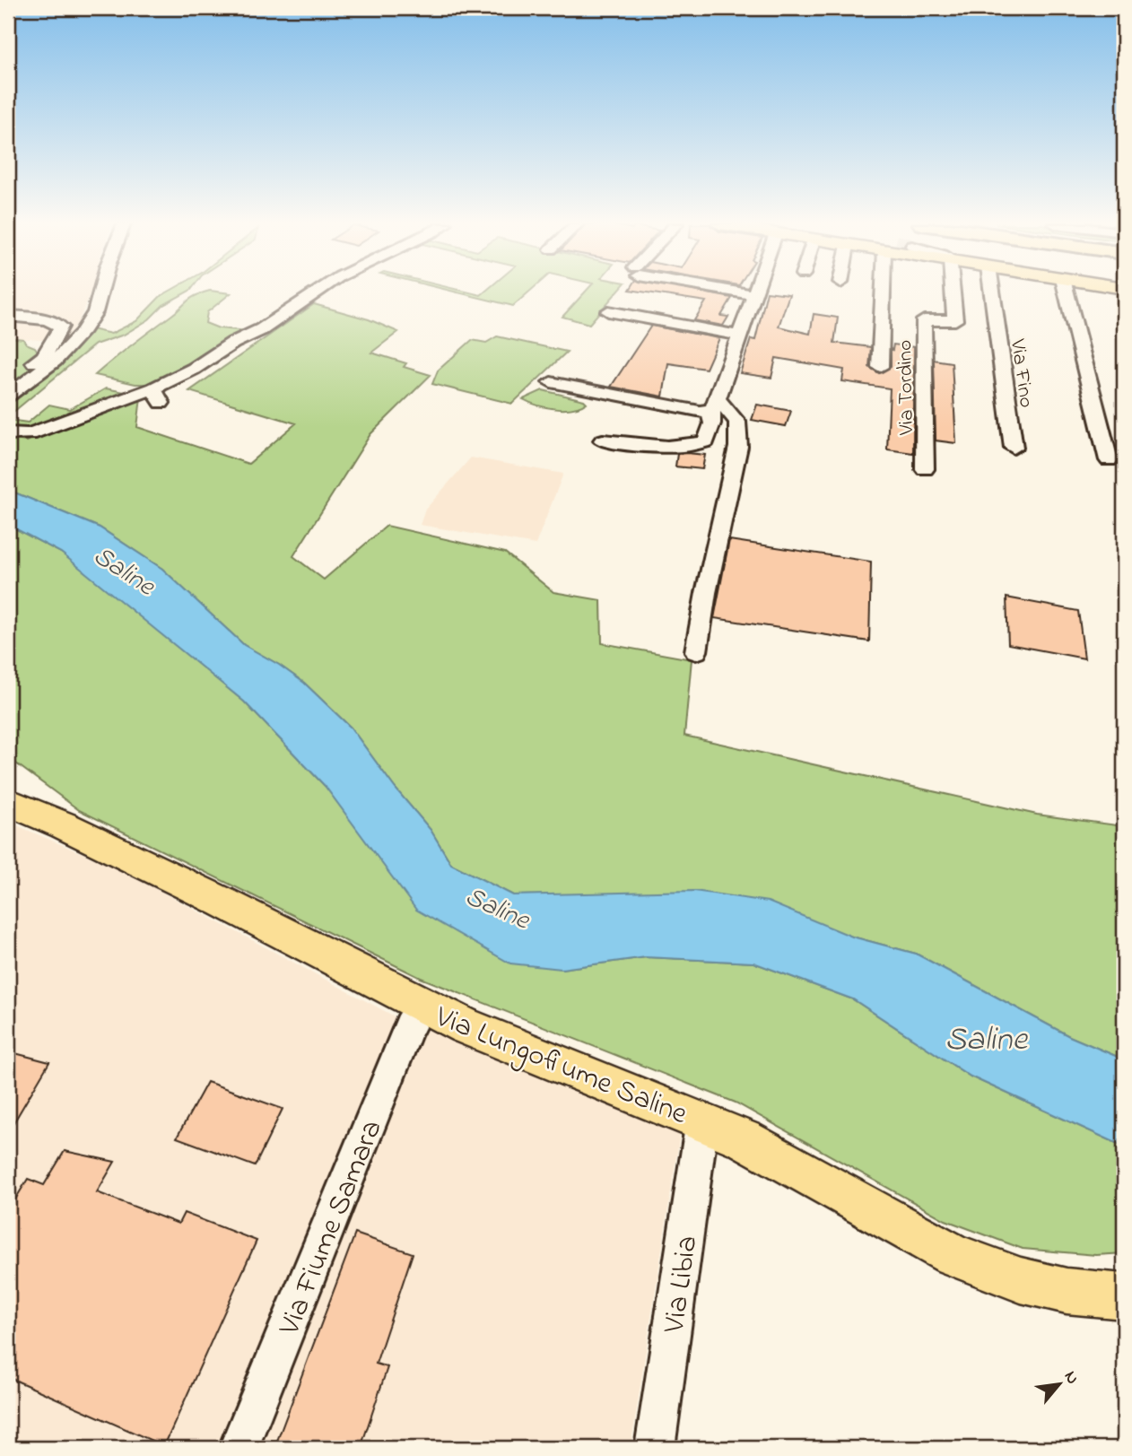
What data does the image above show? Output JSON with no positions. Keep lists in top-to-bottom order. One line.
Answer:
{"streets":{"main road":["Via Lungofiume Saline"],"street":["Via Fino","Via Tordino","Via Fiume Samara","Via Libia"]},"crossings":[["Via Lungofiume Saline","Via Fiume Samara"],["Via Lungofiume Saline","Via Libia"]],"water":["Saline"],"north":"top right"}
